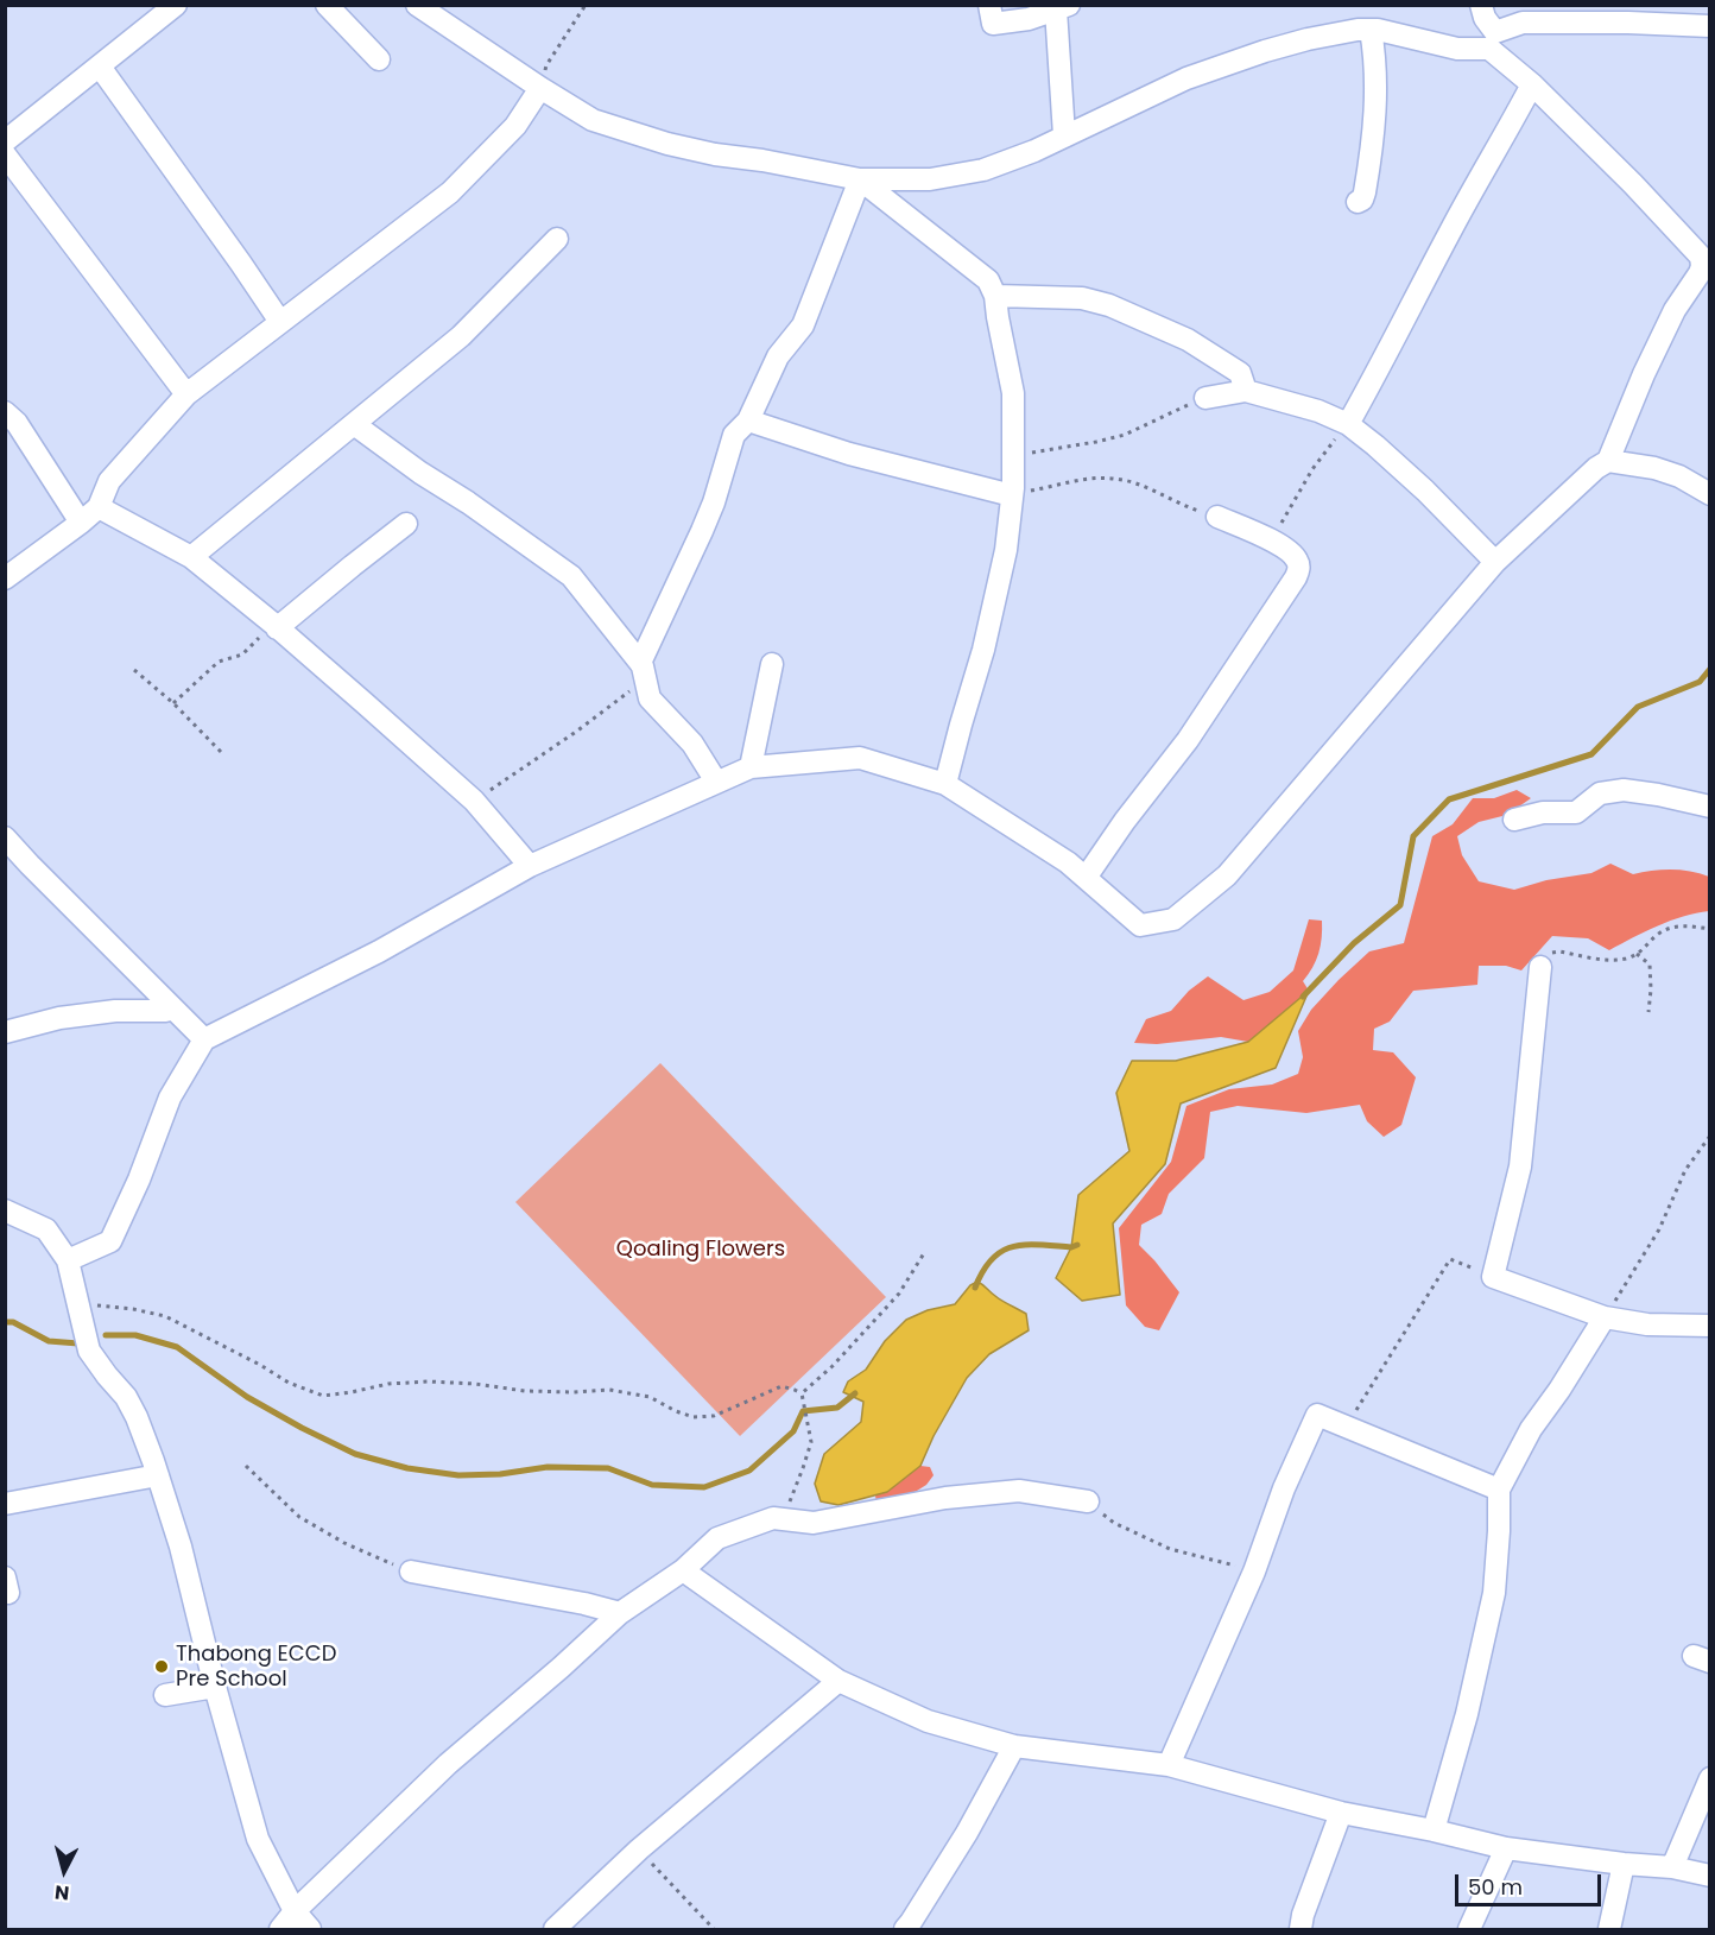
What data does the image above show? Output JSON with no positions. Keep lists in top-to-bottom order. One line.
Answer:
{"parks":["Qoaling Flowers"],"places":["Thabong ECCD Pre School"],"scale_bar":"50 m","north":"bottom"}
